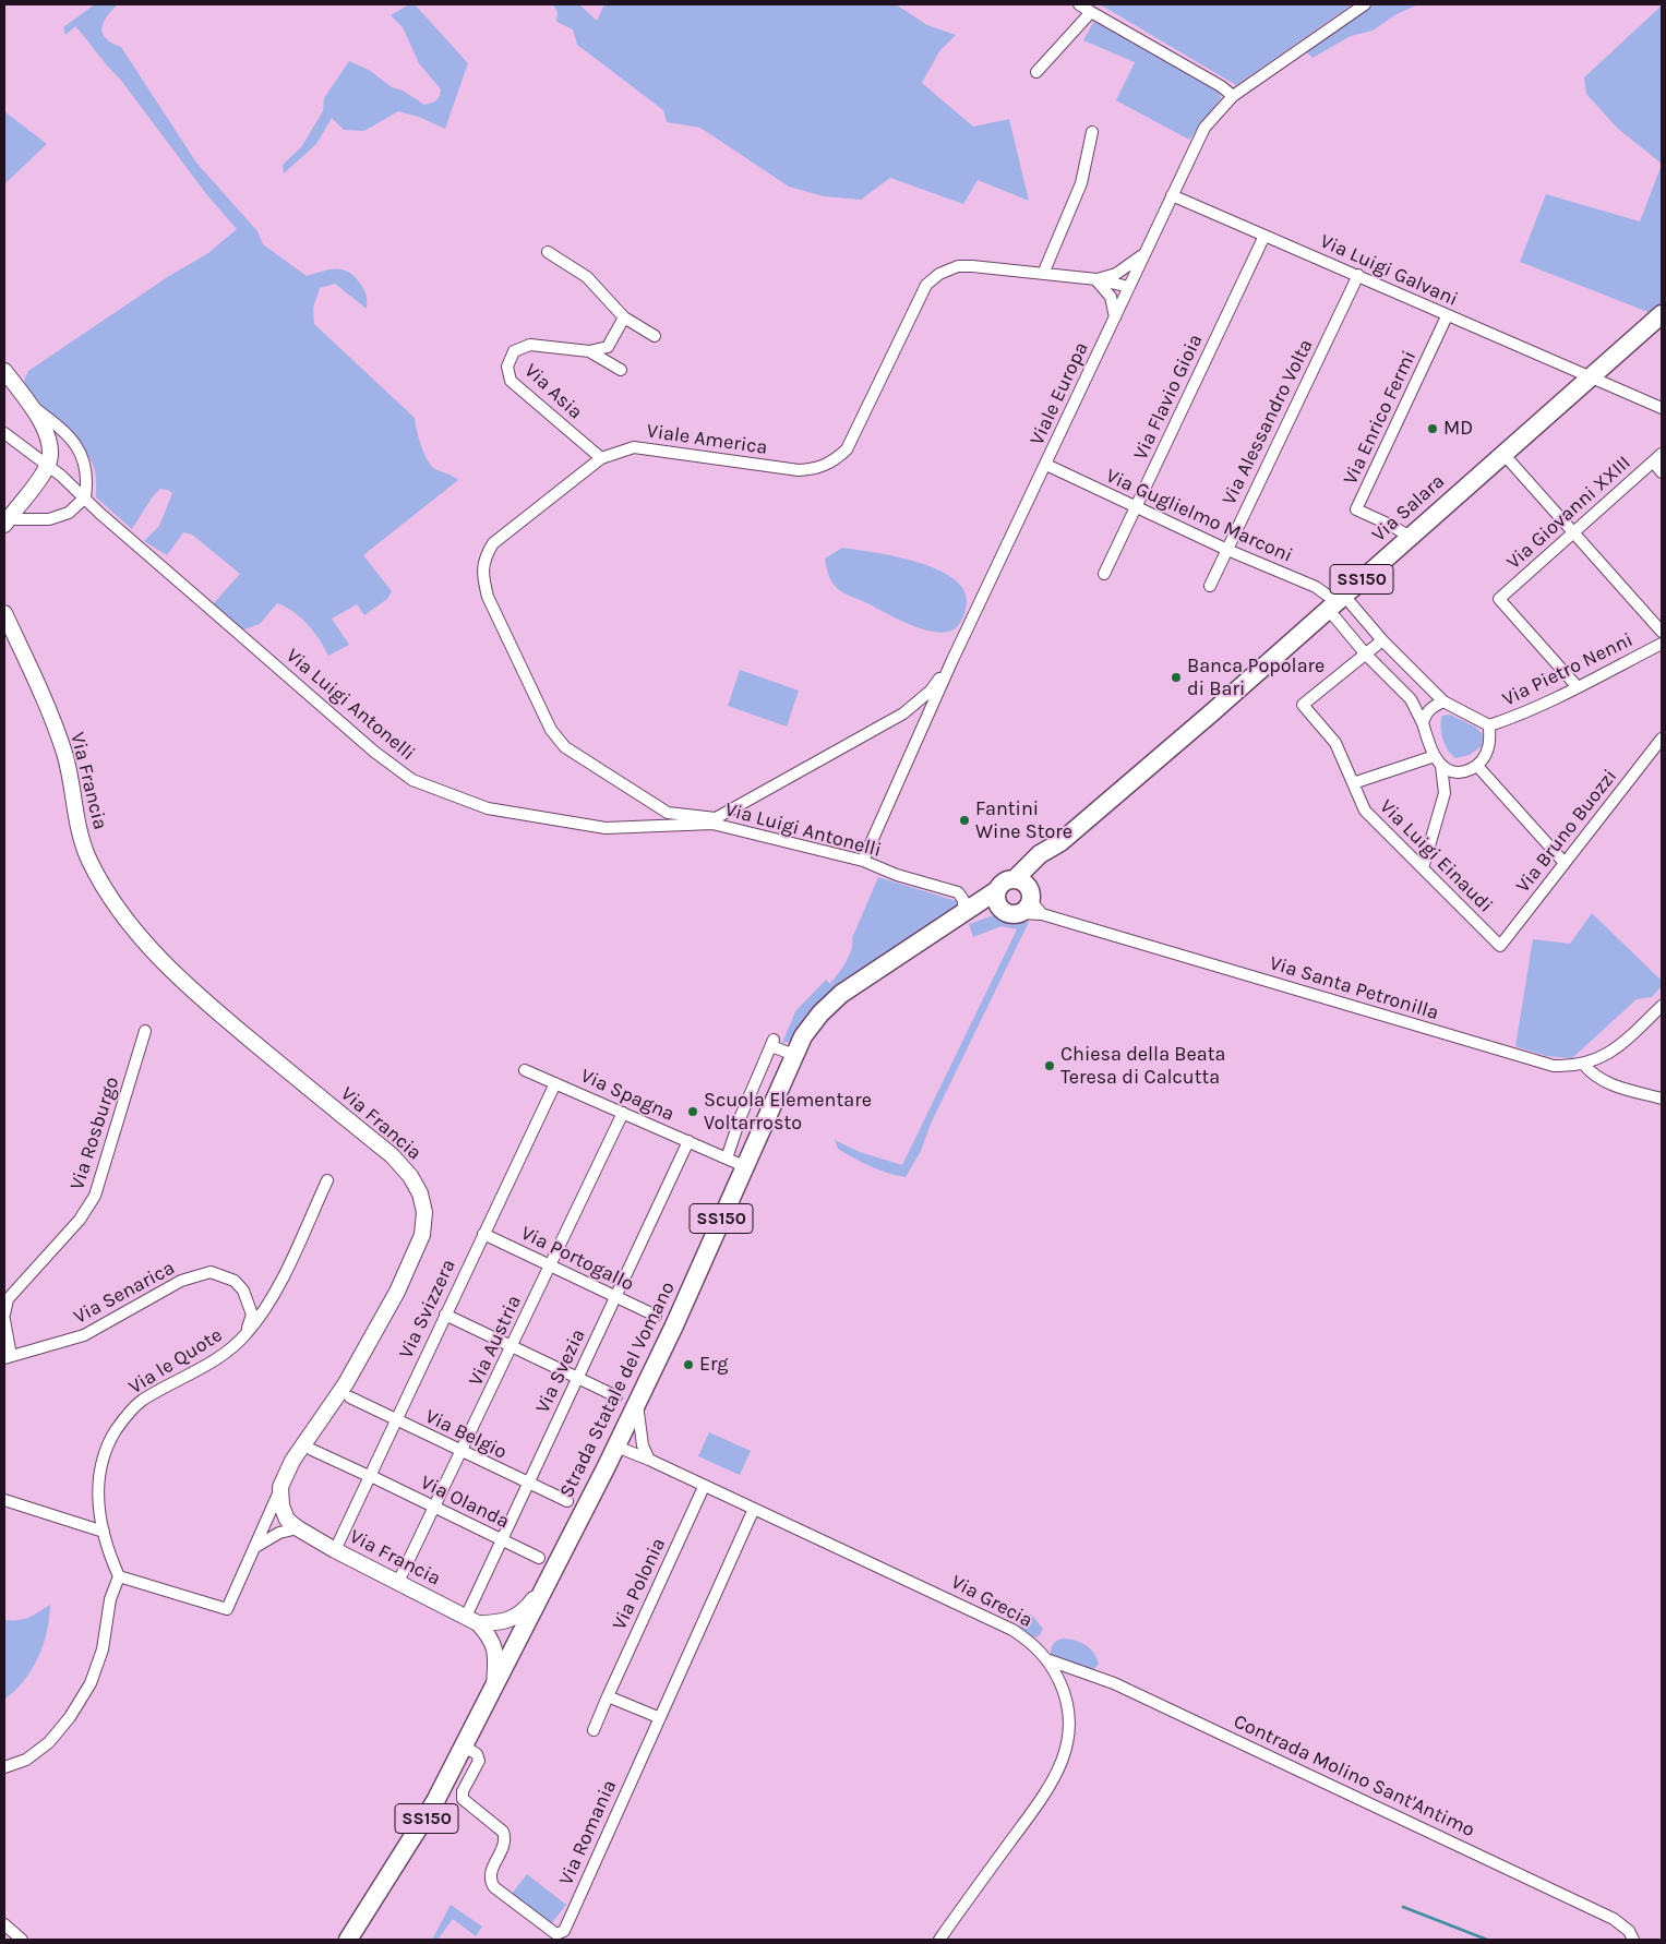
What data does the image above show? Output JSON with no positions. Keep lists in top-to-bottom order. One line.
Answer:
{"streets":{"main road":["Via Salara","SS150","Via Francia","Strada Statale del Vomano"],"street":["Via Luigi Galvani","Via Asia","Viale Europa","Via Flavio Gioia","Via Enrico Fermi","Via Alessandro Volta","Viale America","Via Giovanni XXIII","Via Guglielmo Marconi","Via Pietro Nenni","Via Luigi Antonelli","Via Bruno Buozzi","Via Luigi Einaudi","Via Santa Petronilla","Via Spagna","Via Rosburgo","Via Portogallo","Via Senarica","Via Svizzera","Via Austria","Via le Quote","Via Svezia","Via Belgio","Via Olanda","Via Polonia","Via Grecia","Contrada Molino Sant'Antimo","Via Romania"]},"crossings":[["Via Luigi Galvani","Viale Europa"],["Via Luigi Galvani","Via Flavio Gioia"],["Via Luigi Galvani","Via Enrico Fermi"],["Via Luigi Galvani","Via Alessandro Volta"],["Via Luigi Galvani","Via Salara"],["Via Asia","Viale America"],["Viale Europa","Viale America"],["Viale Europa","Via Guglielmo Marconi"],["Viale Europa","Via Luigi Antonelli"],["Via Flavio Gioia","Via Guglielmo Marconi"],["Via Enrico Fermi","Via Salara"],["Via Alessandro Volta","Via Guglielmo Marconi"],["Viale America","Via Luigi Antonelli"],["Via Salara","Via Guglielmo Marconi"],["Via Salara","Via Santa Petronilla"],["Via Salara","Strada Statale del Vomano"],["Via Giovanni XXIII","Via Pietro Nenni"],["Via Luigi Antonelli","Strada Statale del Vomano"],["Via Francia","Via Svizzera"],["Via Francia","Via Austria"],["Via Francia","Via Svezia"],["Via Francia","Strada Statale del Vomano"],["Via Bruno Buozzi","Via Luigi Einaudi"],["Via Spagna","Via Svizzera"],["Via Spagna","Via Austria"],["Via Spagna","Via Svezia"],["Via Spagna","Strada Statale del Vomano"],["Via Portogallo","Via Svizzera"],["Via Portogallo","Via Austria"],["Via Portogallo","Via Svezia"],["Via Senarica","Via le Quote"],["Via Svizzera","Via Belgio"],["Via Svizzera","Via Olanda"],["Via Austria","Via Belgio"],["Via Austria","Via Olanda"],["Via Svezia","Via Belgio"],["Via Svezia","Via Olanda"],["Strada Statale del Vomano","Via Grecia"],["Strada Statale del Vomano","Via Romania"],["Via Polonia","Via Grecia"],["Via Grecia","Contrada Molino Sant'Antimo"],["Via Grecia","Via Romania"]],"places":["MD","Banca Popolare di Bari","Fantini Wine Store","Chiesa della Beata Teresa di Calcutta","Scuola Elementare Voltarrosto","Erg"]}
